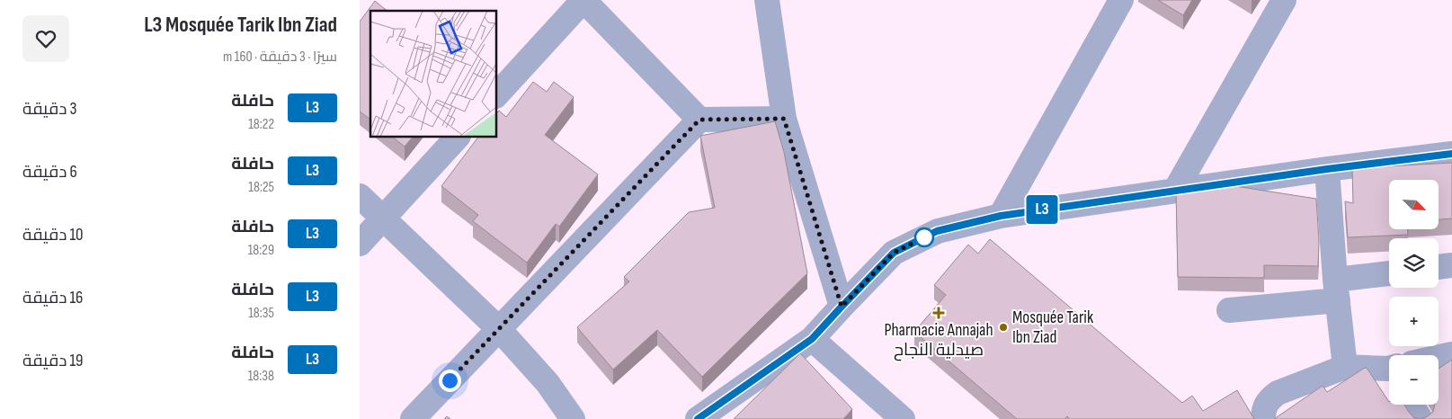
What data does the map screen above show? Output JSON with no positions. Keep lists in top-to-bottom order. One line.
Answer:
{"places":{"health":["Pharmacie Annajah صيدلية النجاح"],"other":["Mosquée Tarik Ibn Ziad"]},"lines":["bus line L3"],"north":"bottom right","page":{"on_map":"L3","heading":["L3 Mosquée Tarik Ibn Ziad","سيرًا · 3 دقيقة · 160 m"],"list":[{"mark":"L3","name":"حافلة","note":"18:22","value":"3 دقيقة"},{"mark":"L3","name":"حافلة","note":"18:25","value":"6 دقيقة"},{"mark":"L3","name":"حافلة","note":"18:29","value":"10 دقيقة"},{"mark":"L3","name":"حافلة","note":"18:35","value":"16 دقيقة"},{"mark":"L3","name":"حافلة","note":"18:38","value":"19 دقيقة"}],"map_buttons":["+","−"]}}
